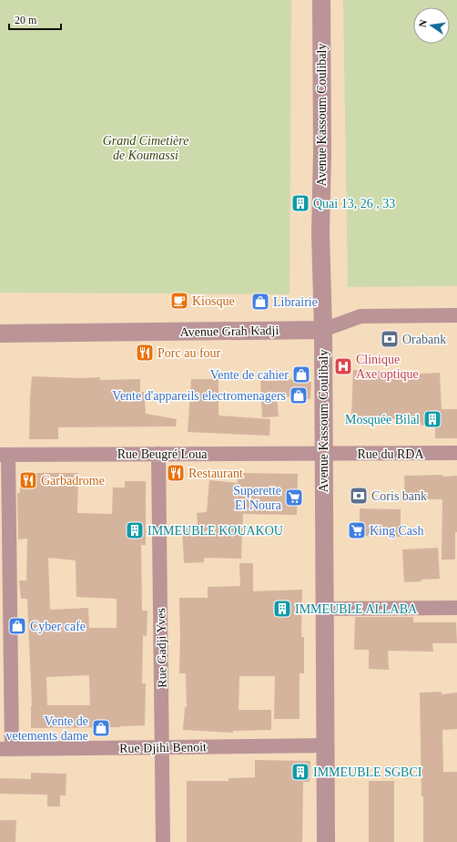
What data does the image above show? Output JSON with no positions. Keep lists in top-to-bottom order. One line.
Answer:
{"streets":{"street":["Avenue Kassoum Coulibaly","Avenue Grah Kadji","Rue Beugré Loua","Rue du RDA","Rue Gadji Yves","Rue Djihi Benoit"]},"crossings":[["Avenue Kassoum Coulibaly","Avenue Grah Kadji"],["Avenue Kassoum Coulibaly","Rue Beugré Loua"],["Avenue Kassoum Coulibaly","Rue du RDA"],["Avenue Kassoum Coulibaly","Rue Djihi Benoit"],["Rue Beugré Loua","Rue du RDA"],["Rue Beugré Loua","Rue Gadji Yves"],["Rue Gadji Yves","Rue Djihi Benoit"]],"parks":["Grand Cimetière de Koumassi"],"places":{"building":["Quai 13, 26 , 33","Mosquée Bilal","IMMEUBLE KOUAKOU","IMMEUBLE ALLABA","IMMEUBLE SGBCI"],"cafe":["Kiosque"],"shop":["Librairie","Vente de cahier","Vente d'appareils electromenagers","Cyber cafe","Vente de vetements dame"],"bank":["Orabank","Coris bank"],"restaurant":["Porc au four","Restaurant","Garbadrome"],"hospital":["Clinique Axe optique"],"supermarket":["Superette El Noura","King Cash"]},"scale_bar":"20 m","north":"left"}
